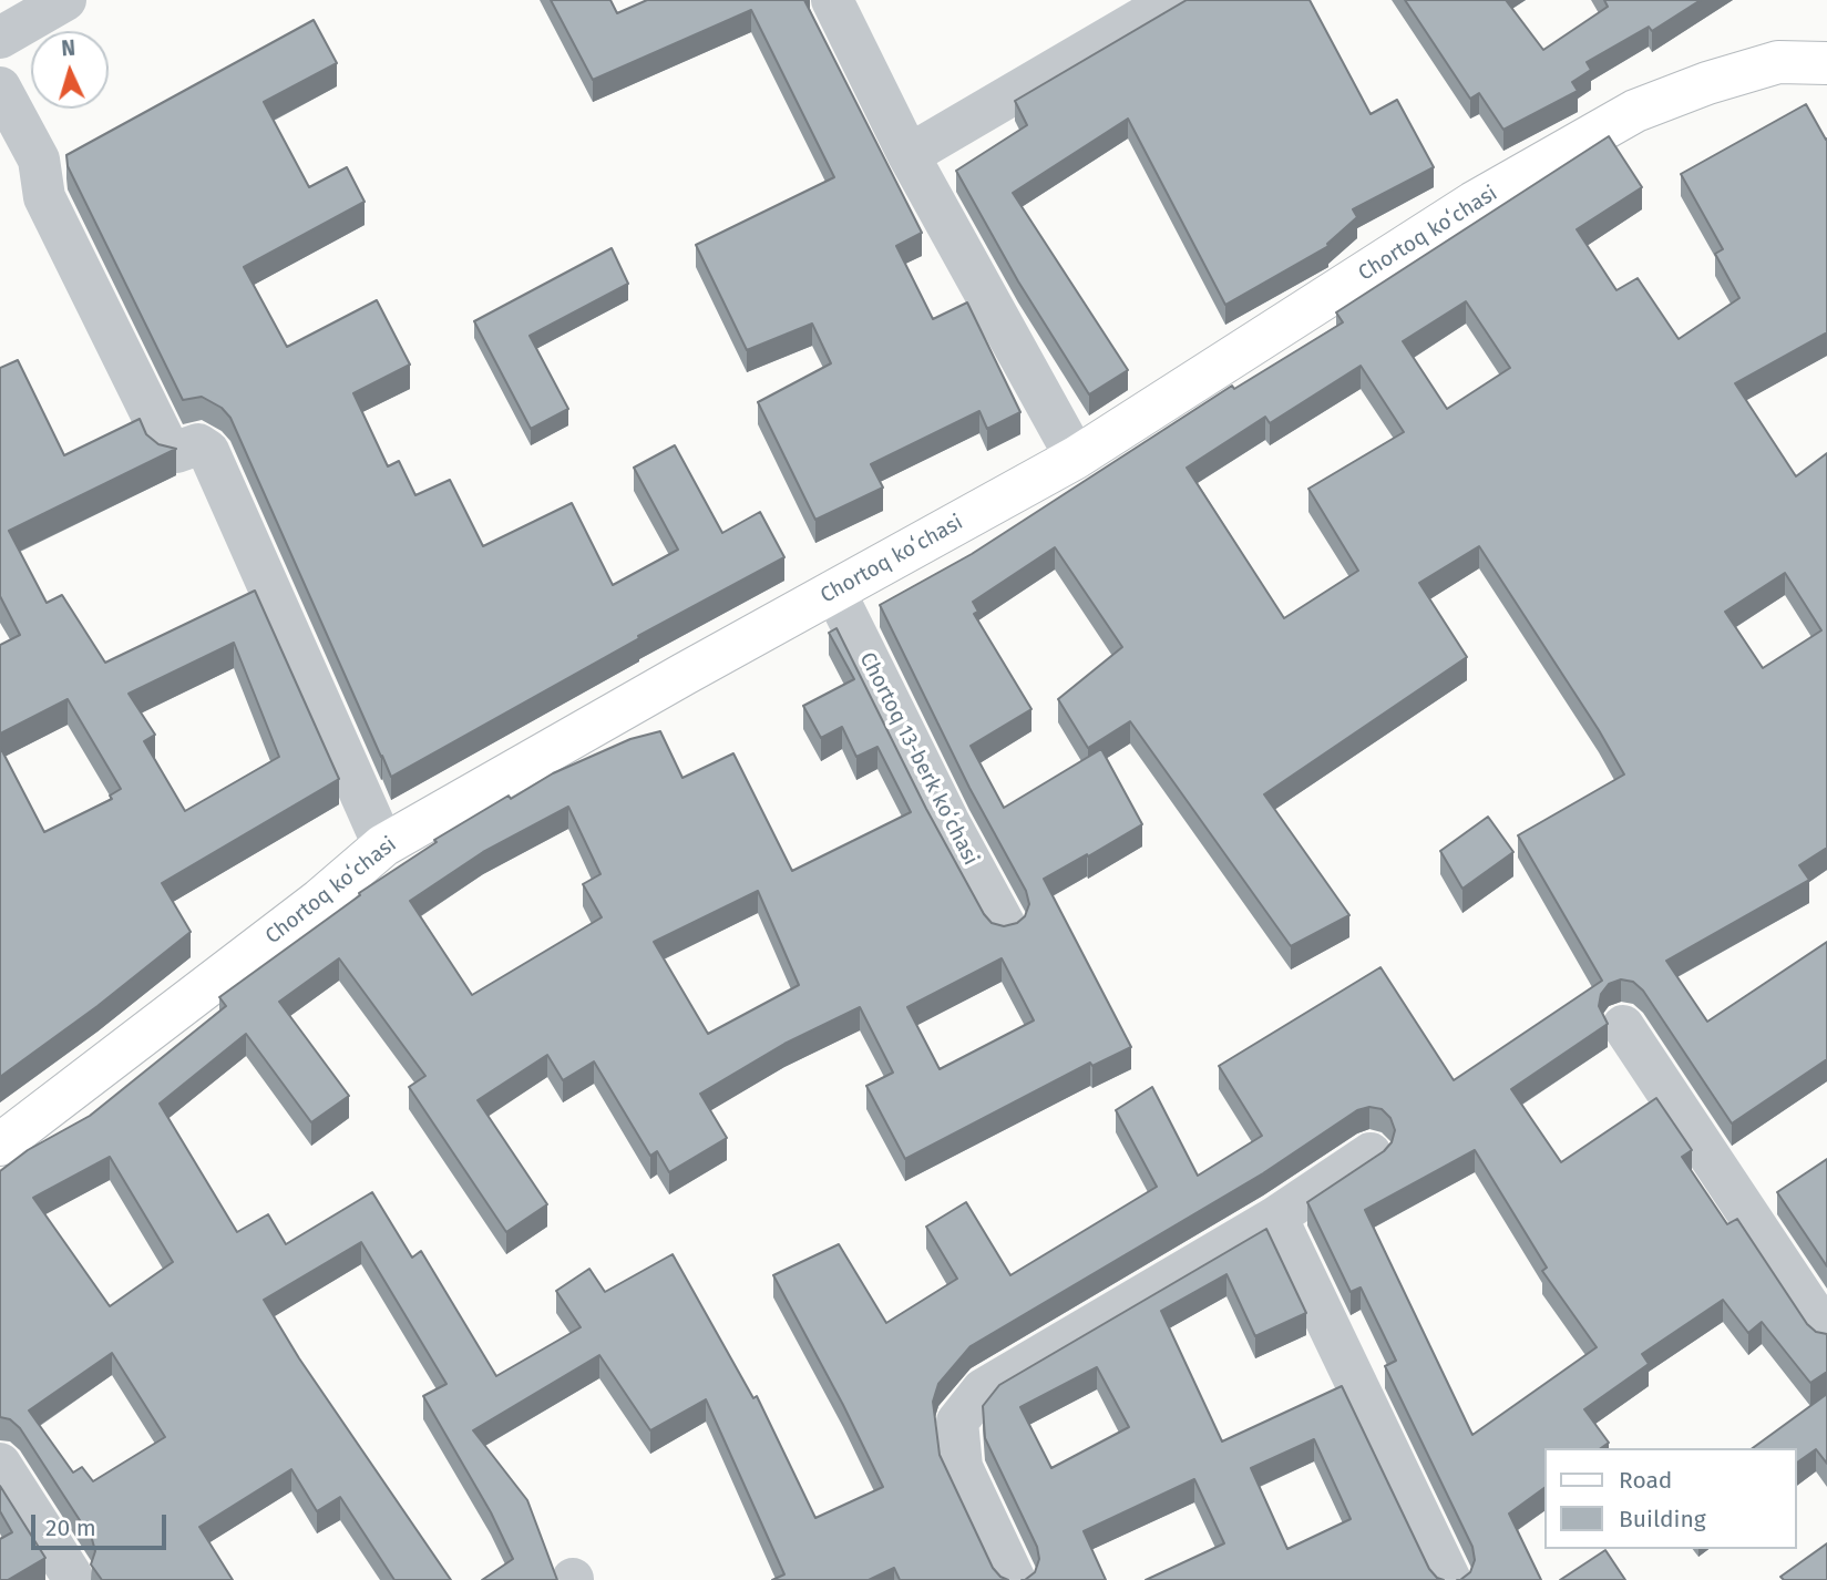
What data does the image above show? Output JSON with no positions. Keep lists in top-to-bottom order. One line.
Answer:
{"streets":{"main road":["Chortoq koʻchasi"],"street":["Chortoq 13-berk koʻchasi"]},"crossings":[["Chortoq koʻchasi","Chortoq 13-berk koʻchasi"]],"legend":["Road","Building"],"scale_bar":"20 m","north":"top"}
